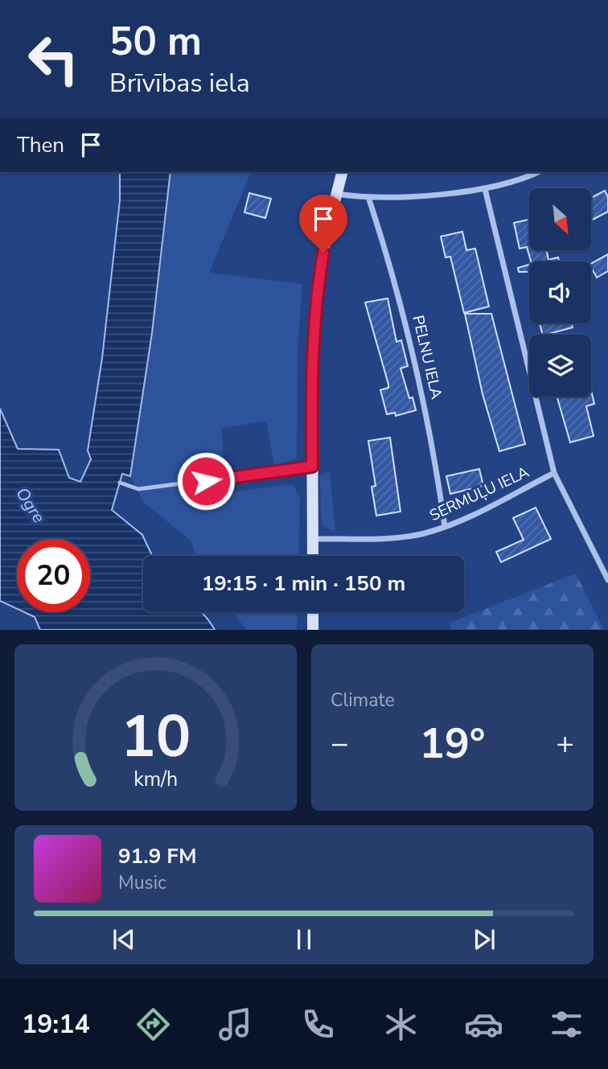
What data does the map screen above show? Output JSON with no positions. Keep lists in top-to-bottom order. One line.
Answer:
{"streets":{"street":["PELNU IELA","SERMUĻU IELA"]},"crossings":[["PELNU IELA","SERMUĻU IELA"]],"water":["Ogre"],"north":"bottom right","page":{"turn":["50 m","Brīvības iela"],"then":"Then","limit":"20","trip":"19:15 · 1 min · 150 m","tile":"Climate","heat":["−","19°","+"],"song":["91.9 FM","Music"],"tabs":"19:14","gauge":["10","km/h"]}}
